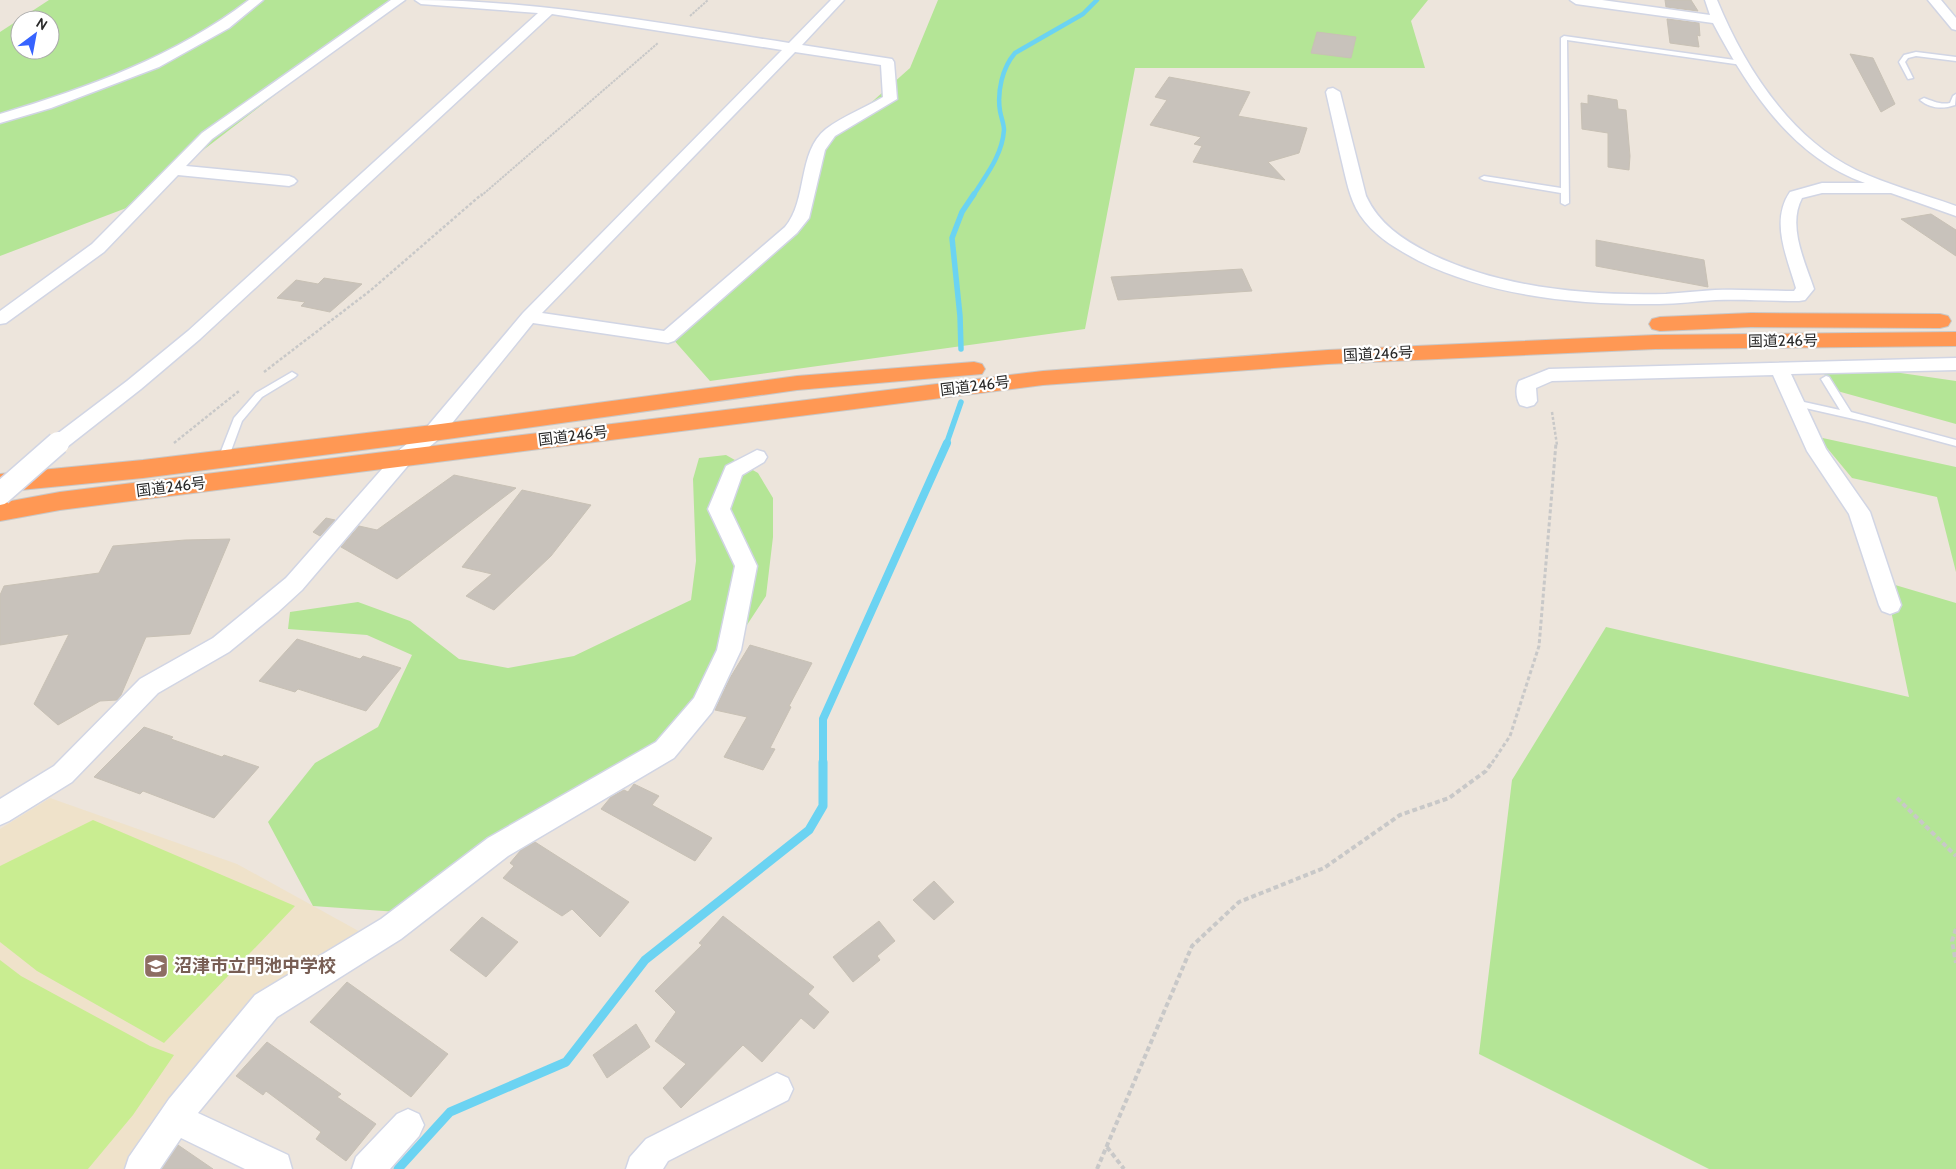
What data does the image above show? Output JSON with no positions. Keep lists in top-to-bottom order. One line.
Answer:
{"streets":{"highway":["国道246号"]},"places":{"school or university":["沼津市立門池中学校"]},"north":"top right"}
